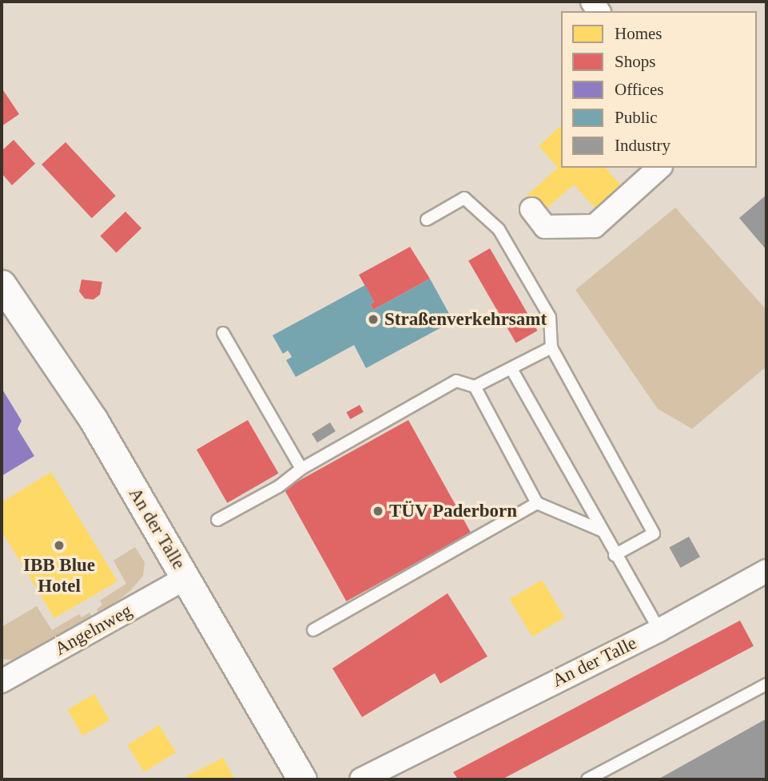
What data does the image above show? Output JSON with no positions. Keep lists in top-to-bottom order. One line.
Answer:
{"streets":{"street":["An der Talle","Angelnweg"]},"crossings":[["An der Talle","Angelnweg"]],"places":["Straßenverkehrsamt","TÜV Paderborn","IBB Blue Hotel"],"legend":["Homes","Shops","Offices","Public","Industry"]}
